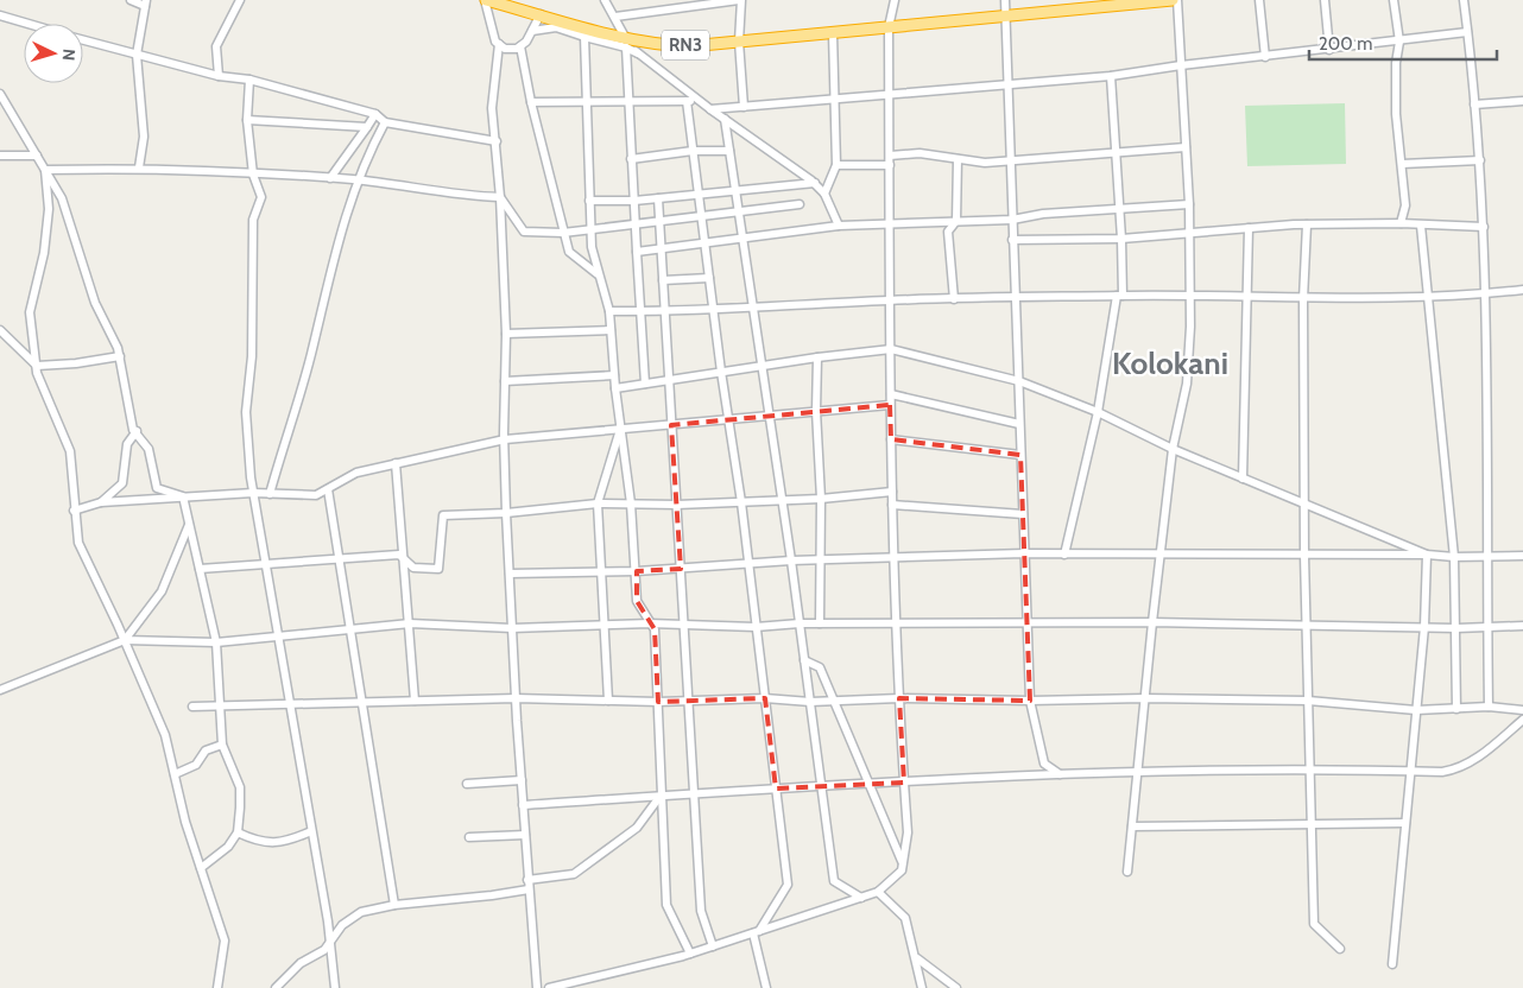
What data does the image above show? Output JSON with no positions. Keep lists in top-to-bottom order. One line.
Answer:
{"streets":{"highway":["RN3"]},"districts":["Kolokani"],"scale_bar":"200 m","north":"right"}
